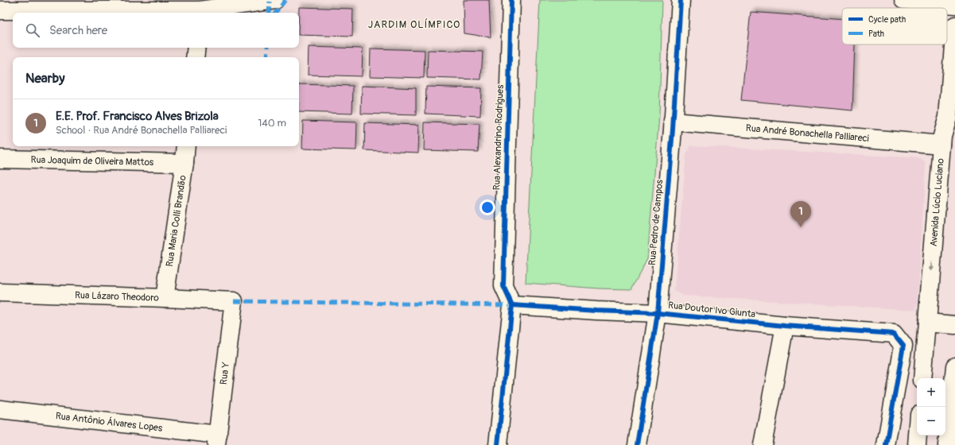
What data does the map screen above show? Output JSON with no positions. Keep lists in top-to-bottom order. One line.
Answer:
{"streets":{"street":["Rua André Bonachella Palliareci","Rua Alexandrino Rodrigues","Rua Joaquim de Oliveira Mattos","Avenida Lúcio Luciano","Rua Maria Colli Brandão","Rua Pedro de Campos","Rua Lázaro Theodoro","Rua Doutor Ivo Giunta","Rua Y","Rua Antônio Álvares Lopes"]},"crossings":[["Rua André Bonachella Palliareci","Avenida Lúcio Luciano"],["Rua André Bonachella Palliareci","Rua Pedro de Campos"],["Rua Alexandrino Rodrigues","Rua Doutor Ivo Giunta"],["Rua Joaquim de Oliveira Mattos","Rua Maria Colli Brandão"],["Rua Maria Colli Brandão","Rua Lázaro Theodoro"],["Rua Pedro de Campos","Rua Doutor Ivo Giunta"],["Rua Lázaro Theodoro","Rua Y"],["Rua Y","Rua Antônio Álvares Lopes"]],"one_way":["Avenida Lúcio Luciano"],"districts":["JARDIM OLÍMPICO"],"legend":["Cycle path","Path"],"page":{"search":"Search here","heading":"Nearby","list":[{"mark":"1","name":"E.E. Prof. Francisco Alves Brizola","note":"School · Rua André Bonachella Palliareci","value":"140 m"}],"pins":"1","map_buttons":["+","−"]}}
